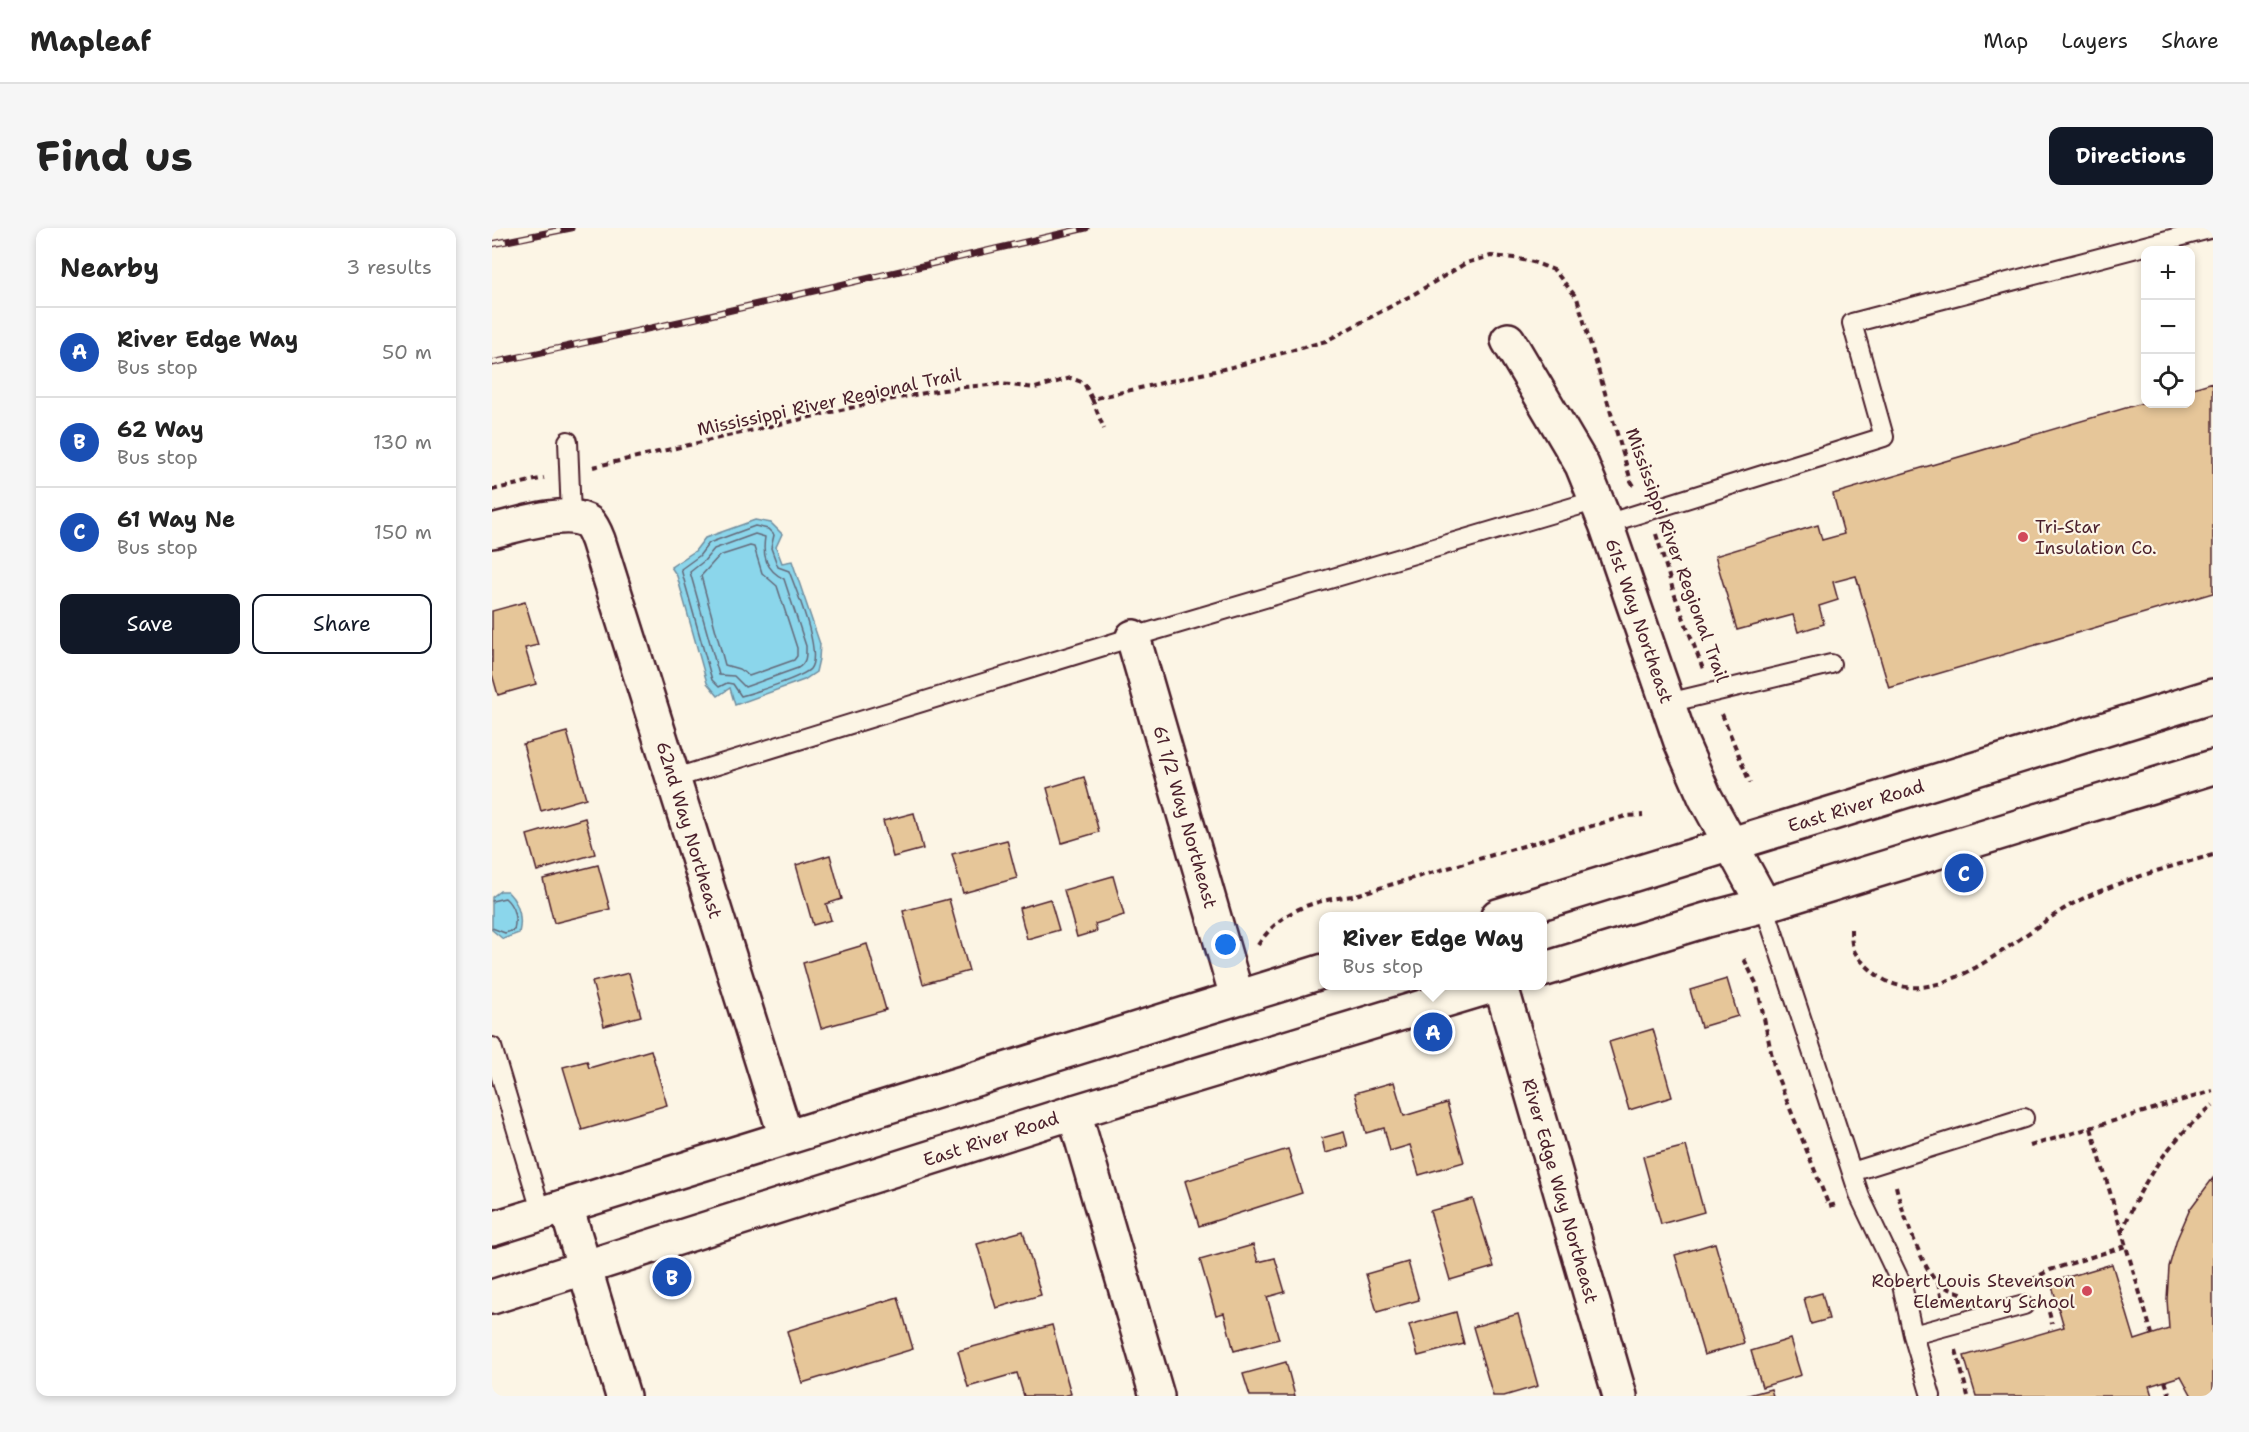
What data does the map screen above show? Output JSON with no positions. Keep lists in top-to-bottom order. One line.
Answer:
{"streets":{"main road":["61st Way Northeast","East River Road","61 1/2 Way Northeast","62nd Way Northeast","River Edge Way Northeast"],"path":["Mississippi River Regional Trail"]},"crossings":[["61st Way Northeast","East River Road"]],"places":["Tri-Star Insulation Co.","Robert Louis Stevenson Elementary School"],"page":{"header":"Mapleaf","nav":["Map","Layers","Share"],"buttons":["Directions",["Save","Share"]],"title":"Find us","heading":["Nearby","3 results"],"map_buttons":["+","−"],"list":[{"mark":"A","name":"River Edge Way","note":"Bus stop","value":"50 m"},{"mark":"B","name":"62 Way","note":"Bus stop","value":"130 m"},{"mark":"C","name":"61 Way Ne","note":"Bus stop","value":"150 m"}],"pins":["C","A","B"],"popup":["River Edge Way","Bus stop"]}}
